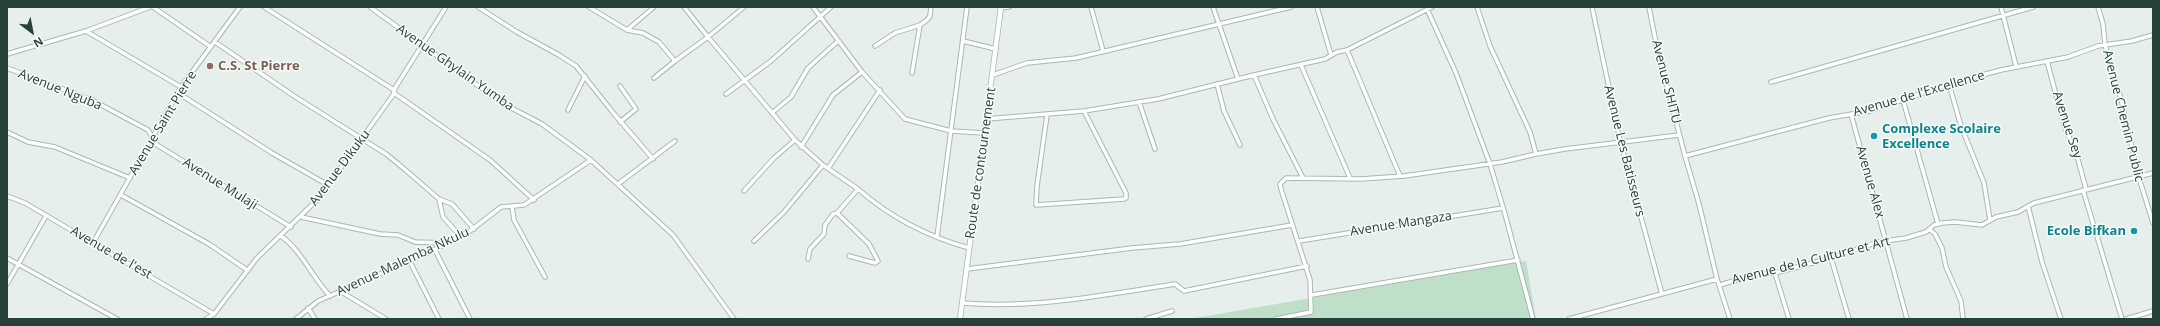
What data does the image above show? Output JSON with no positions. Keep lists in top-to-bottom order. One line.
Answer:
{"streets":{"street":["Avenue Ghylain Yumba","Avenue SHITU","Avenue Nguba","Avenue de l'Excellence","Avenue Chemin Public","Avenue Saint Pierre","Avenue Sey","Avenue Les Batisseurs","Route de contournement","Avenue Dikuku","Avenue Alex","Avenue Mulaji","Avenue Mangaza","Avenue de l'est","Avenue de la Culture et Art","Avenue Malemba Nkulu"]},"crossings":[["Avenue Ghylain Yumba","Avenue Dikuku"],["Avenue Ghylain Yumba","Avenue Malemba Nkulu"],["Avenue SHITU","Avenue de l'Excellence"],["Avenue SHITU","Avenue de la Culture et Art"],["Avenue Nguba","Avenue Saint Pierre"],["Avenue Nguba","Avenue Mulaji"],["Avenue de l'Excellence","Avenue Chemin Public"],["Avenue de l'Excellence","Avenue Sey"],["Avenue de l'Excellence","Avenue Alex"],["Avenue Chemin Public","Avenue de la Culture et Art"],["Avenue Saint Pierre","Avenue Mulaji"],["Avenue Saint Pierre","Avenue de l'est"],["Avenue Sey","Avenue de la Culture et Art"],["Avenue Dikuku","Avenue Mulaji"],["Avenue Dikuku","Avenue de l'est"],["Avenue Alex","Avenue de la Culture et Art"]],"places":["C.S. St Pierre","Complexe Scolaire Excellence","Ecole Bifkan"],"north":"bottom right"}
